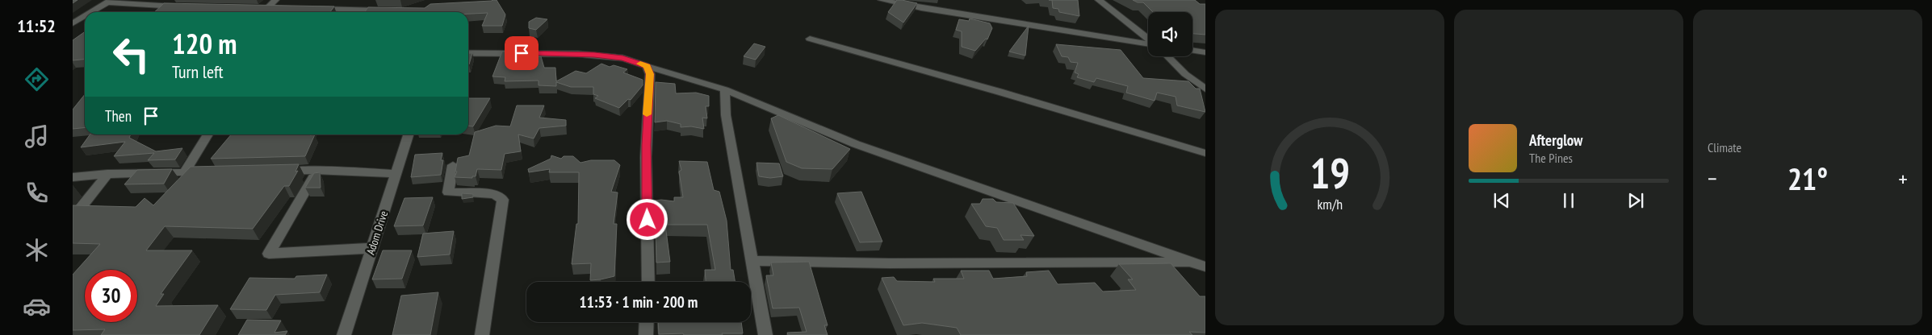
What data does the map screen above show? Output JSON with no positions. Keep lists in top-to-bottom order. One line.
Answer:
{"streets":{"street":["Adom Drive"]},"page":{"tabs":"11:52","tile":"Climate","turn":["120 m","Turn left"],"then":"Then","song":["Afterglow","The Pines"],"heat":["−","21°","+"],"limit":"30","trip":"11:53 · 1 min · 200 m","gauge":["19","km/h"]}}
